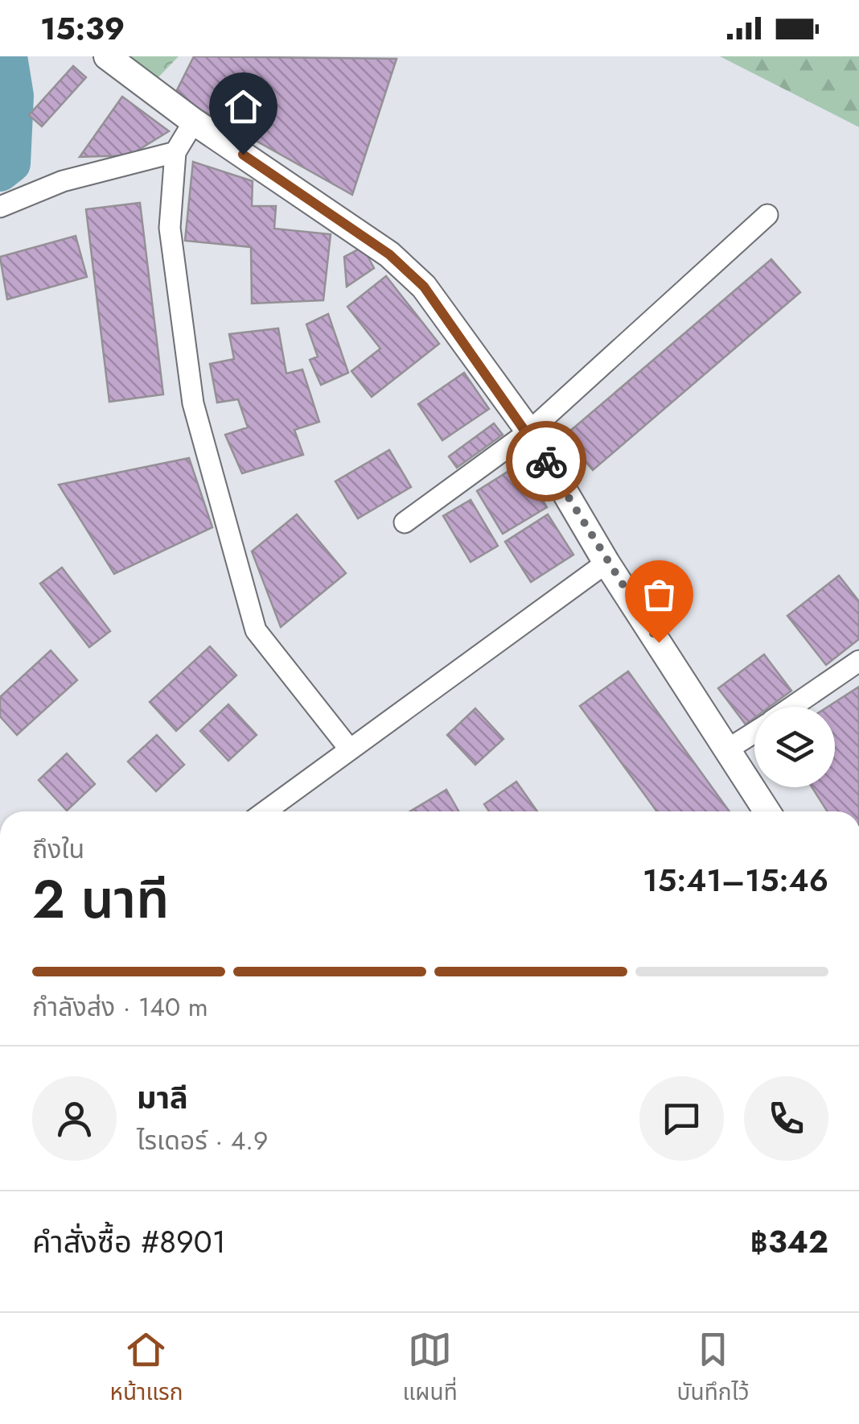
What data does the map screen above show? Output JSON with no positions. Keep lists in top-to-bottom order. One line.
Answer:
{"page":{"status":"15:39","heading":["2 นาที","ถึงใน","15:41–15:46"],"panel":["มาลี","ไรเดอร์ · 4.9","คำสั่งซื้อ #8901","฿342"],"bar":"กำลังส่ง · 140 m","tabs":["หน้าแรก","แผนที่","บันทึกไว้"]}}
